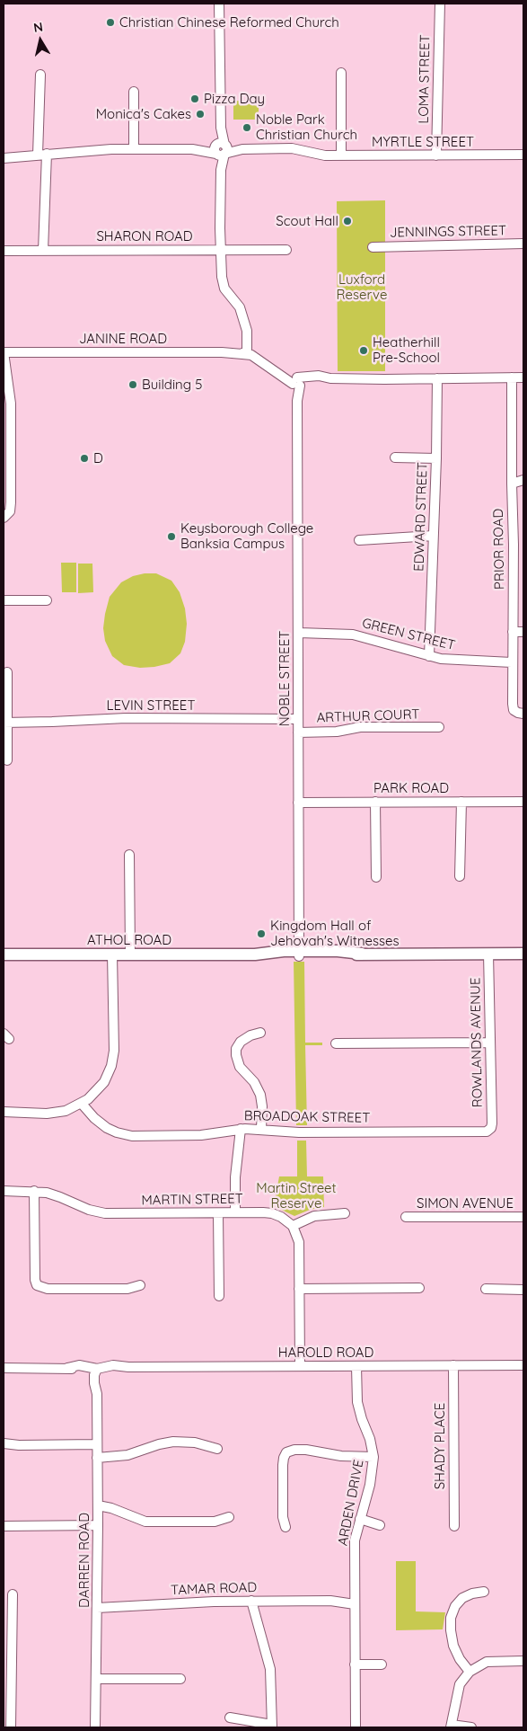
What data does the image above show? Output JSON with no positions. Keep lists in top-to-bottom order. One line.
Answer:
{"streets":{"main road":["ATHOL ROAD"],"street":["LOMA STREET","MYRTLE STREET","JENNINGS STREET","SHARON ROAD","JANINE ROAD","EDWARD STREET","PRIOR ROAD","GREEN STREET","NOBLE STREET","LEVIN STREET","ARTHUR COURT","PARK ROAD","ROWLANDS AVENUE","BROADOAK STREET","MARTIN STREET","SIMON AVENUE","HAROLD ROAD","SHADY PLACE","ARDEN DRIVE","DARREN ROAD","TAMAR ROAD"]},"crossings":[["LOMA STREET","MYRTLE STREET"],["EDWARD STREET","GREEN STREET"],["PRIOR ROAD","GREEN STREET"],["GREEN STREET","NOBLE STREET"],["NOBLE STREET","LEVIN STREET"],["NOBLE STREET","ARTHUR COURT"],["NOBLE STREET","PARK ROAD"],["NOBLE STREET","ATHOL ROAD"],["ATHOL ROAD","ROWLANDS AVENUE"],["ROWLANDS AVENUE","BROADOAK STREET"],["HAROLD ROAD","SHADY PLACE"],["HAROLD ROAD","ARDEN DRIVE"],["HAROLD ROAD","DARREN ROAD"],["ARDEN DRIVE","TAMAR ROAD"],["DARREN ROAD","TAMAR ROAD"]],"parks":["Luxford Reserve","Martin Street Reserve"],"places":["Christian Chinese Reformed Church","Pizza Day","Monica's Cakes","Noble Park Christian Church","Scout Hall","Heatherhill Pre-School","Building 5","D","Keysborough College Banksia Campus","Kingdom Hall of Jehovah's Witnesses"],"north":"top"}
